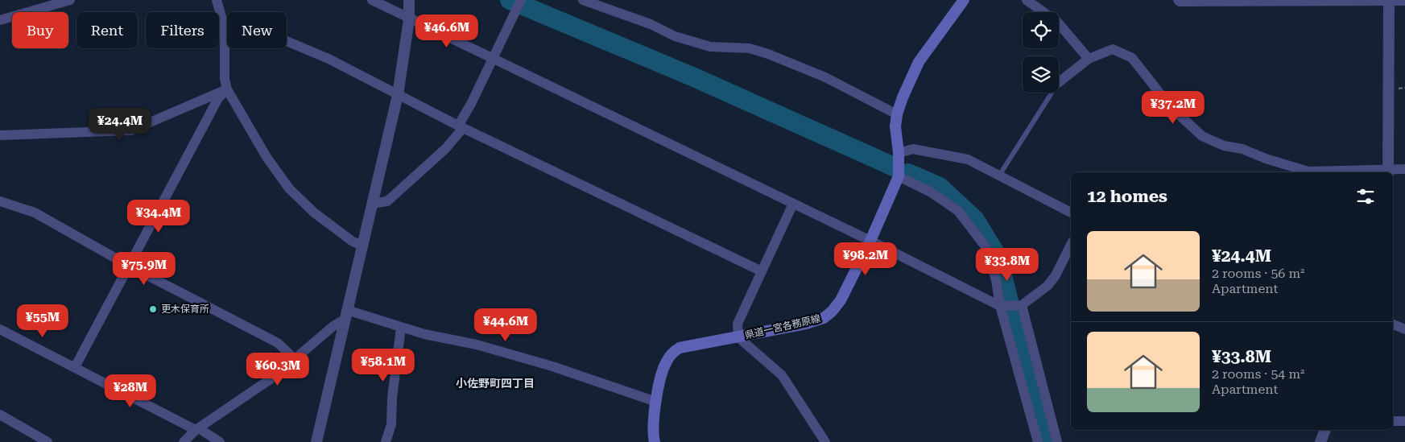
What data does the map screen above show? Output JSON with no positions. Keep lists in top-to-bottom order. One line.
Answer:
{"streets":{"main road":["県道一宮各務原線"]},"districts":["小佐野町四丁目"],"places":["更木保育所"],"page":{"chip":["Buy","Rent","Filters","New"],"price":["¥46.6M","¥37.2M","¥24.4M","¥34.4M","¥98.2M","¥33.8M","¥75.9M","¥55M","¥44.6M","¥58.1M","¥60.3M","¥28M"],"heading":"12 homes","list":[{"name":"¥24.4M","note":"2 rooms · 56 m² · Apartment"},{"name":"¥33.8M","note":"2 rooms · 54 m² · Apartment"}]}}
